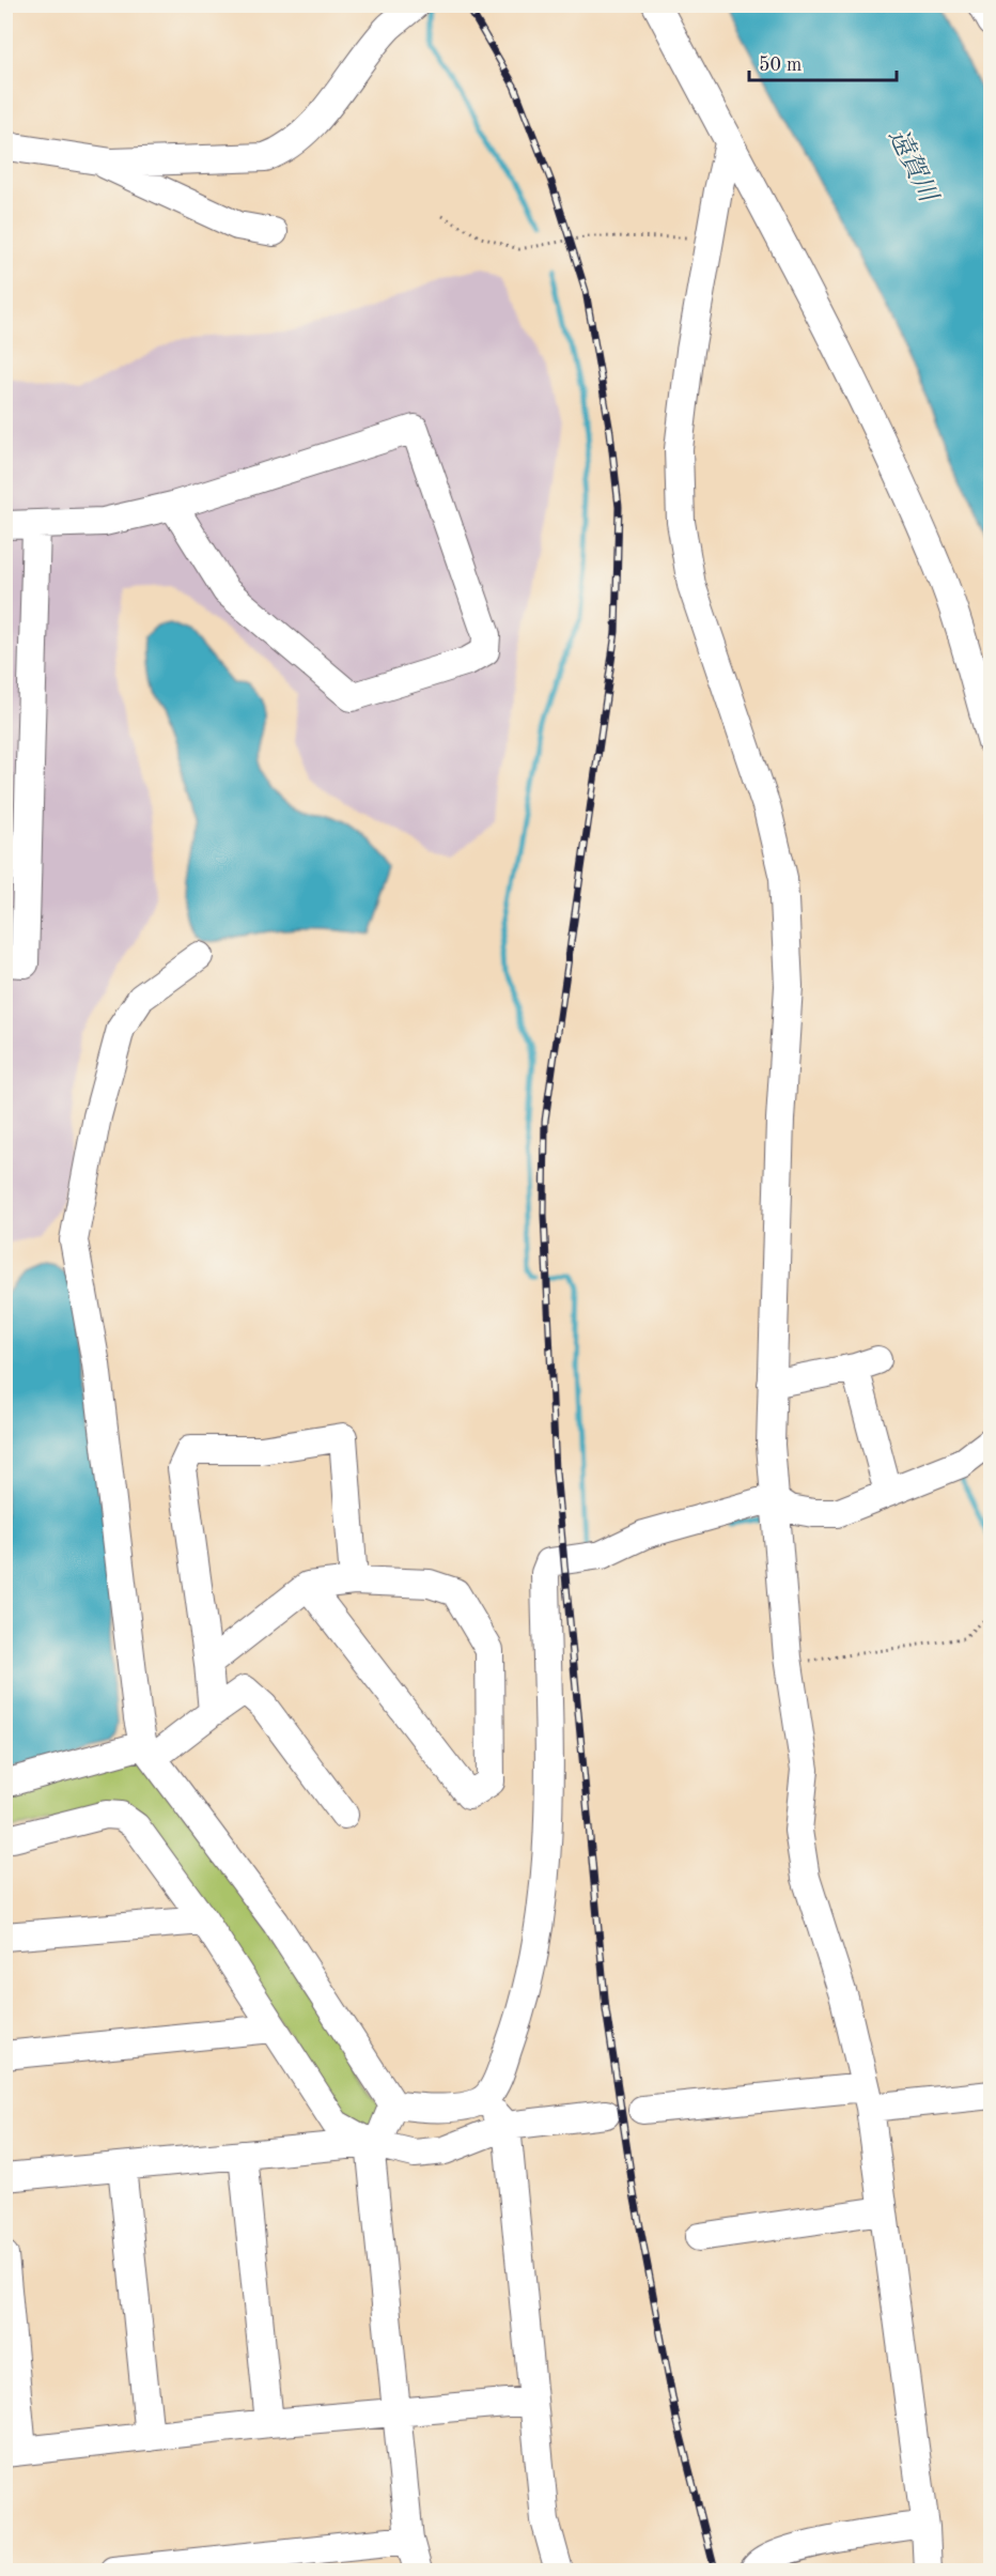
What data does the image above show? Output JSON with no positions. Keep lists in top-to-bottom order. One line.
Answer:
{"water":["遠賀川"],"scale_bar":"50 m"}
